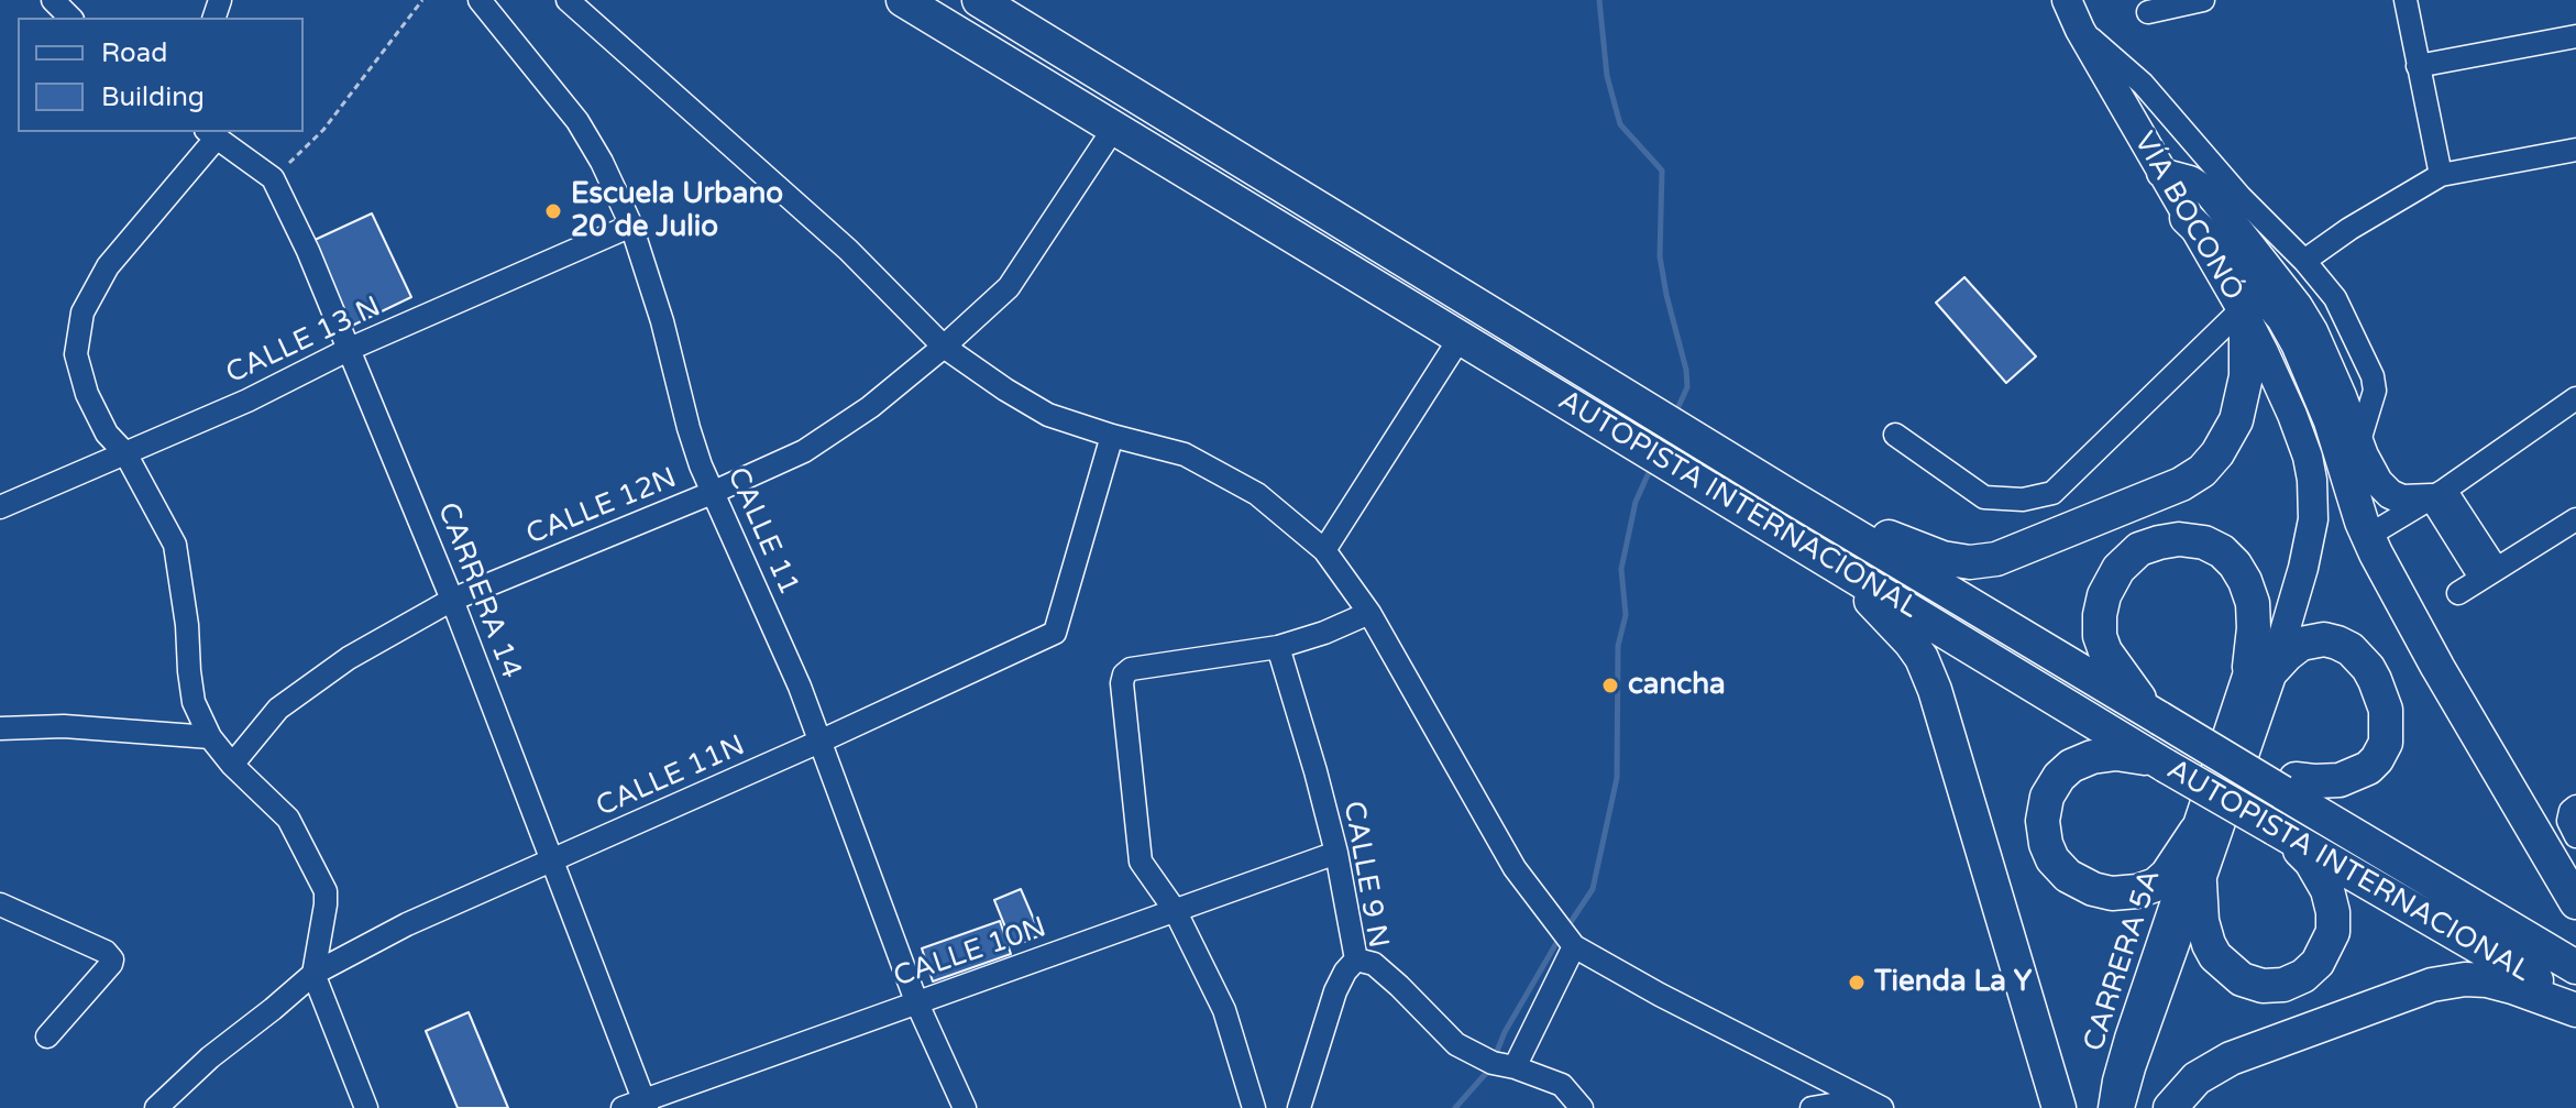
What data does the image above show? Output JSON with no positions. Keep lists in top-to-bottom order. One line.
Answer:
{"streets":{"highway":["AUTOPISTA INTERNACIONAL"],"main road":["VÍA BOCONÓ"],"street":["CALLE 13 N","CALLE 12N","CALLE 11","CARRERA 14","CALLE 11N","CALLE 9 N","CALLE 10N","CARRERA 5A"]},"crossings":[["VÍA BOCONÓ","CARRERA 5A"],["CALLE 13 N","CALLE 11"],["CALLE 13 N","CARRERA 14"],["AUTOPISTA INTERNACIONAL","CALLE 12N"],["CALLE 12N","CALLE 11"],["CALLE 12N","CARRERA 14"],["CALLE 11","CALLE 11N"],["CALLE 11","CALLE 10N"],["CARRERA 14","CALLE 11N"],["CARRERA 14","CALLE 10N"],["CALLE 9 N","CALLE 10N"]],"places":["Escuela Urbano 20 de Julio","cancha","Tienda La Y"],"legend":["Road","Building"]}
